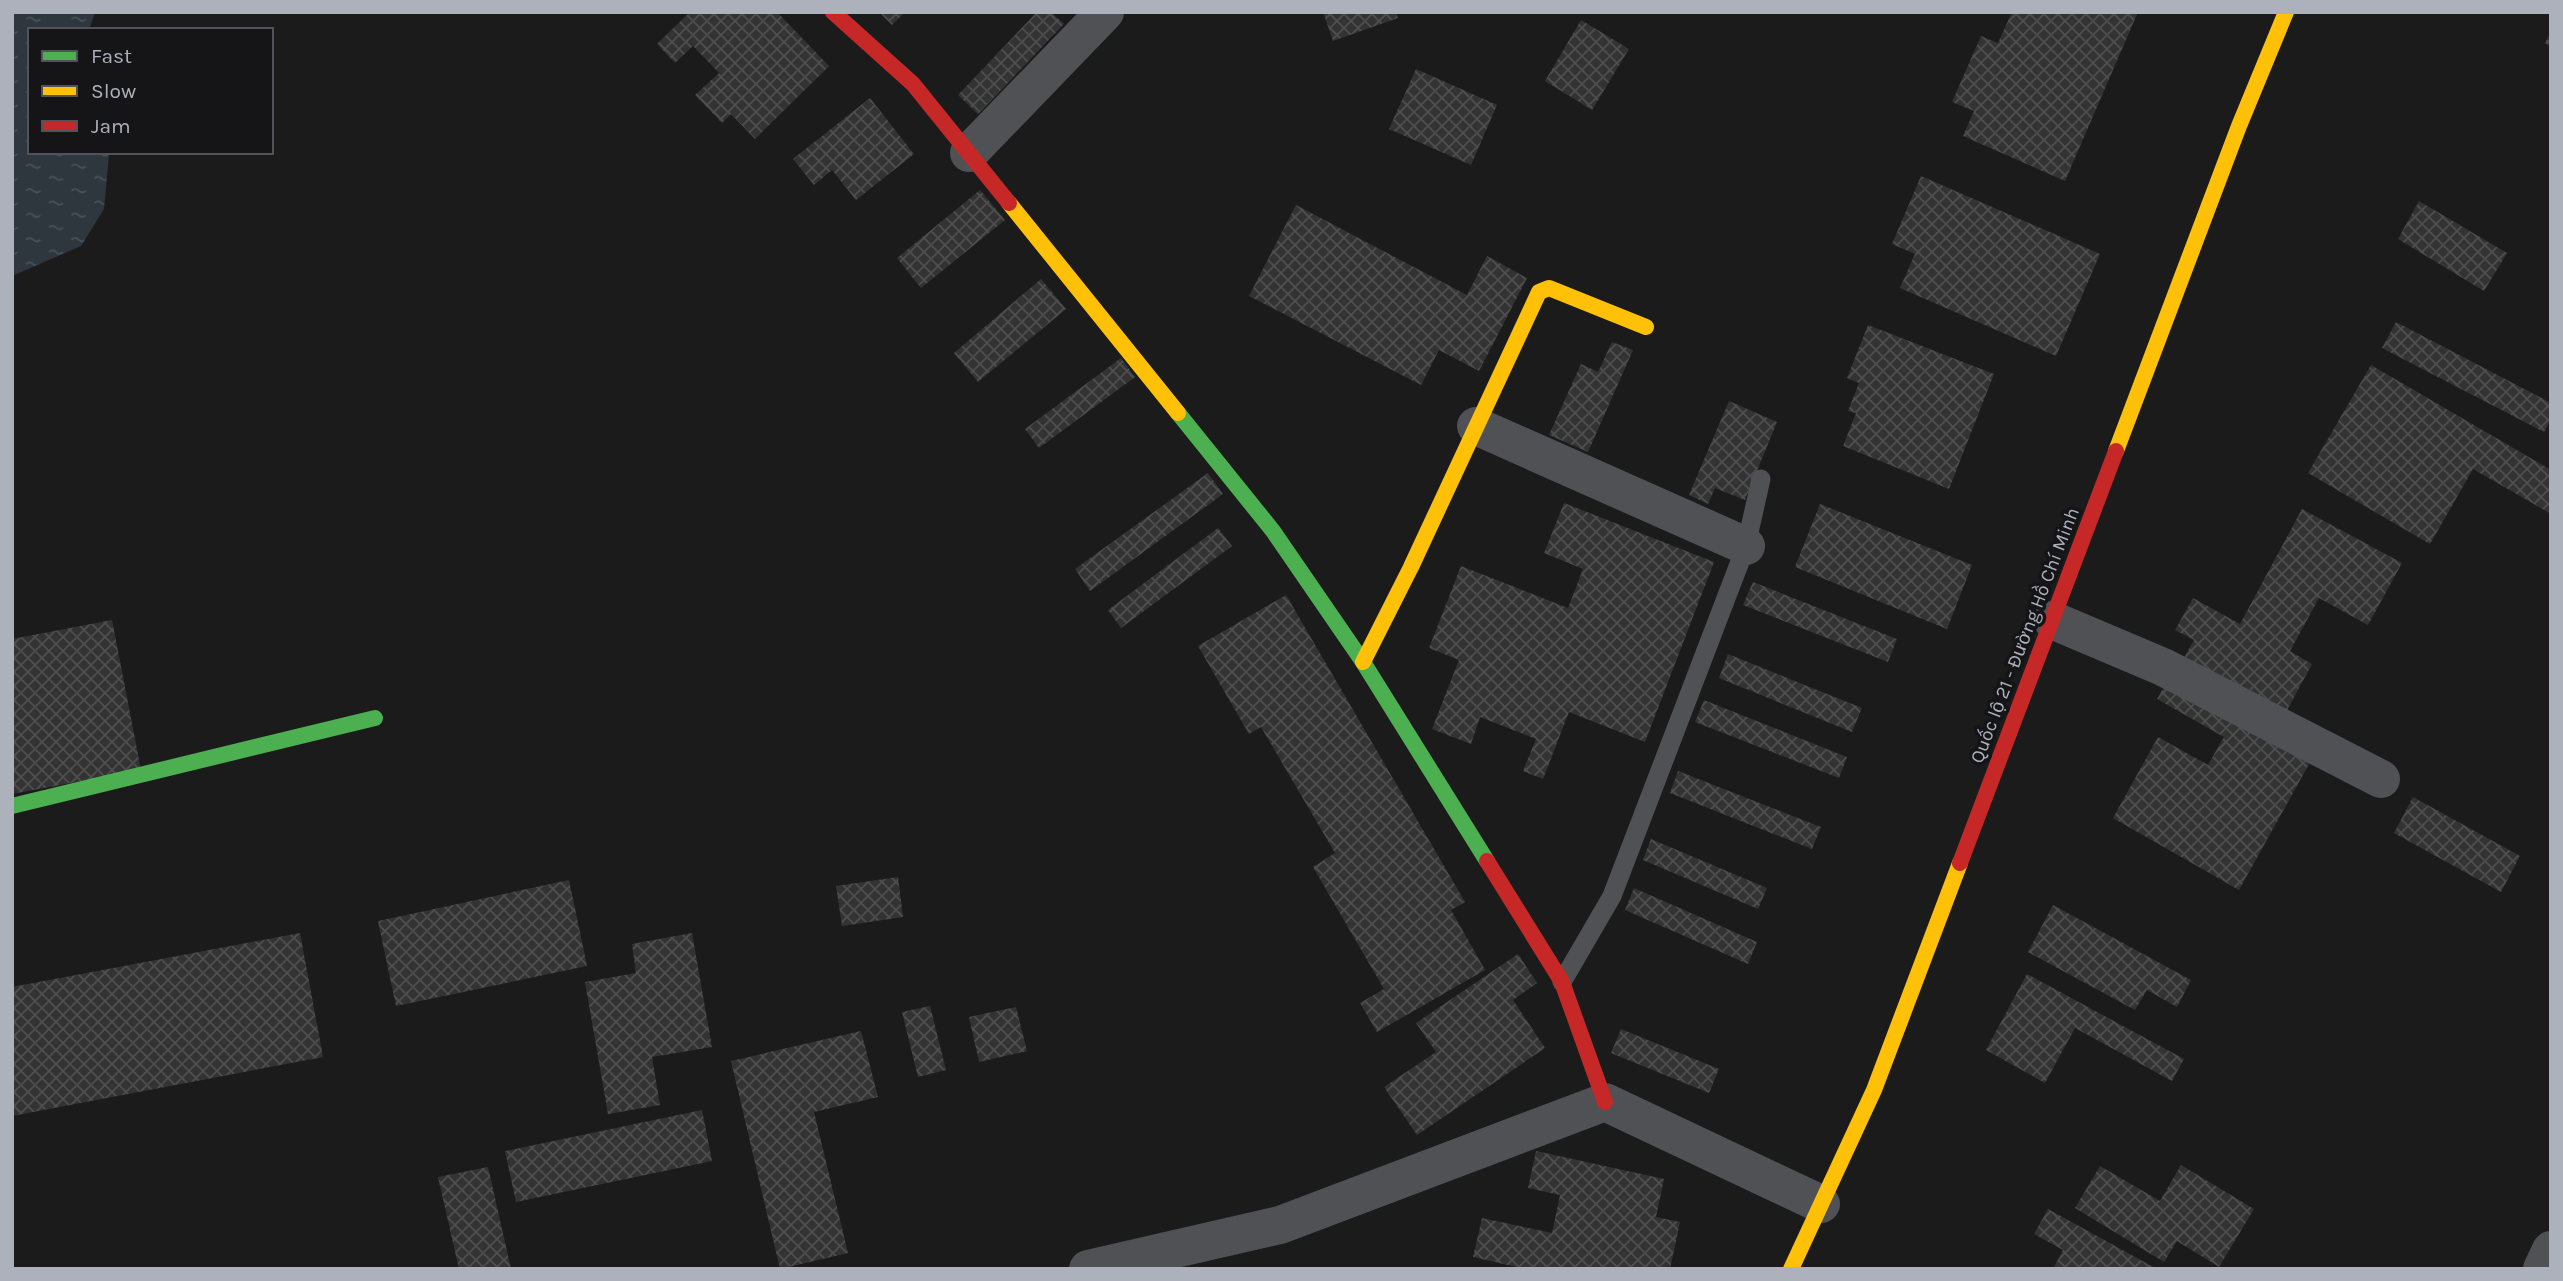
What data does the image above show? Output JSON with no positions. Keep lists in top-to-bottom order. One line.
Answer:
{"streets":{"main road":["Quốc lộ 21 - Đường Hồ Chí Minh"]},"legend":["Fast","Slow","Jam"]}
